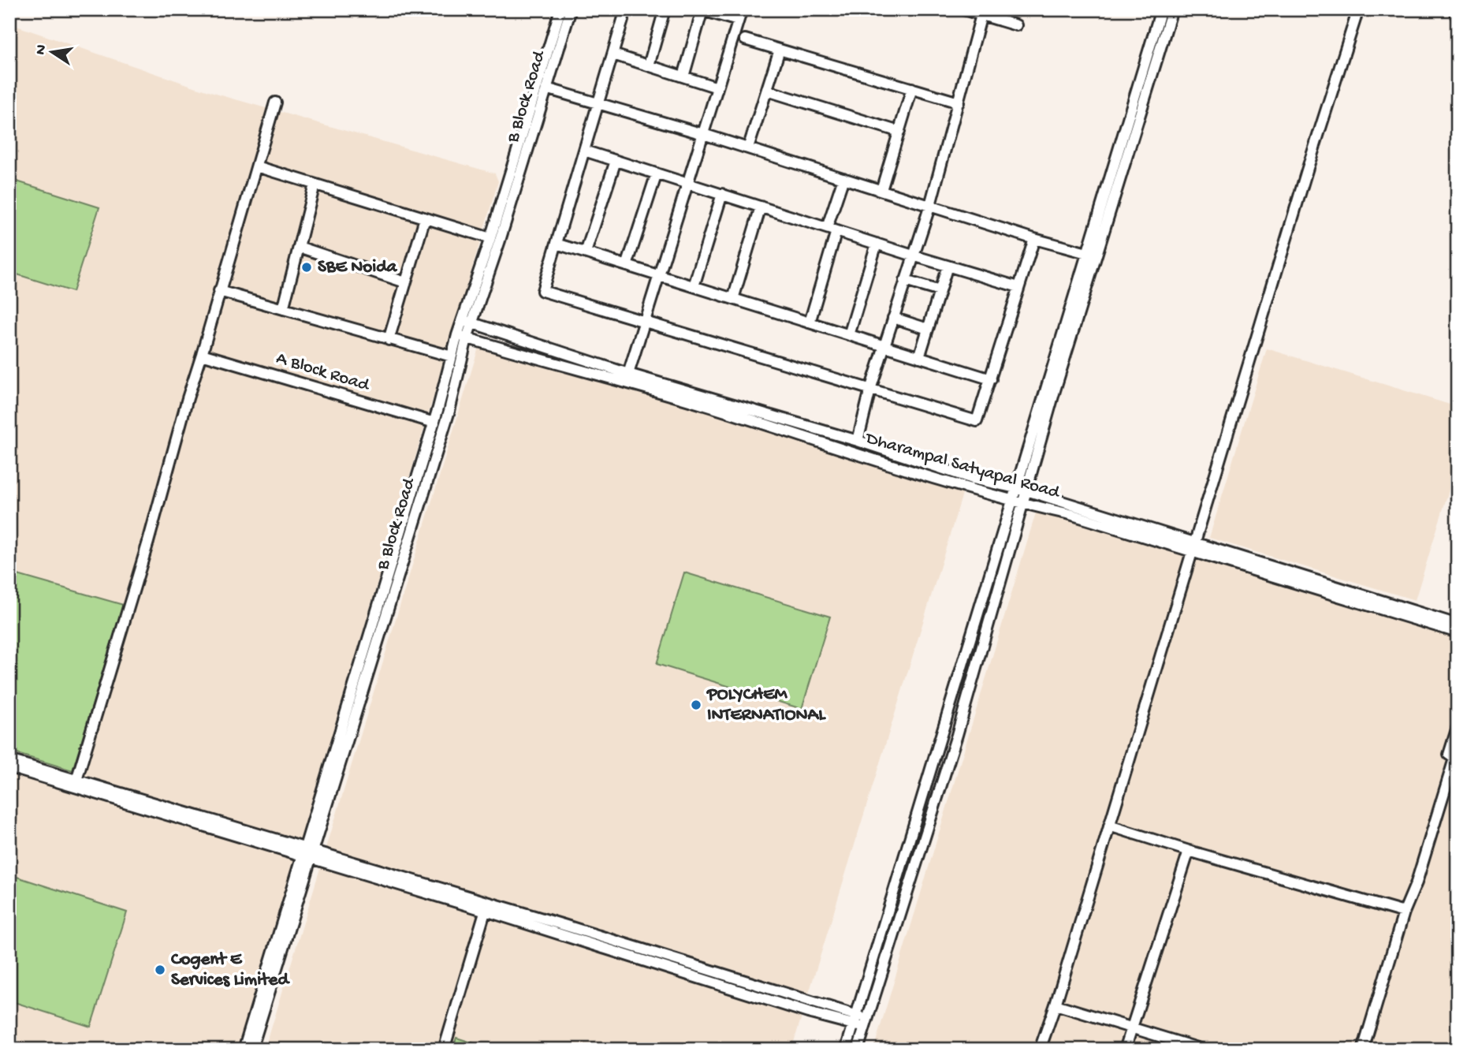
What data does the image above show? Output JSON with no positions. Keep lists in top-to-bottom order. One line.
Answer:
{"streets":{"street":["B Block Road","A Block Road","Dharampal Satyapal Road"]},"crossings":[["B Block Road","A Block Road"],["B Block Road","Dharampal Satyapal Road"]],"places":["SBE Noida","POLYCHEM INTERNATIONAL","Cogent E Services Limited"],"north":"left"}
